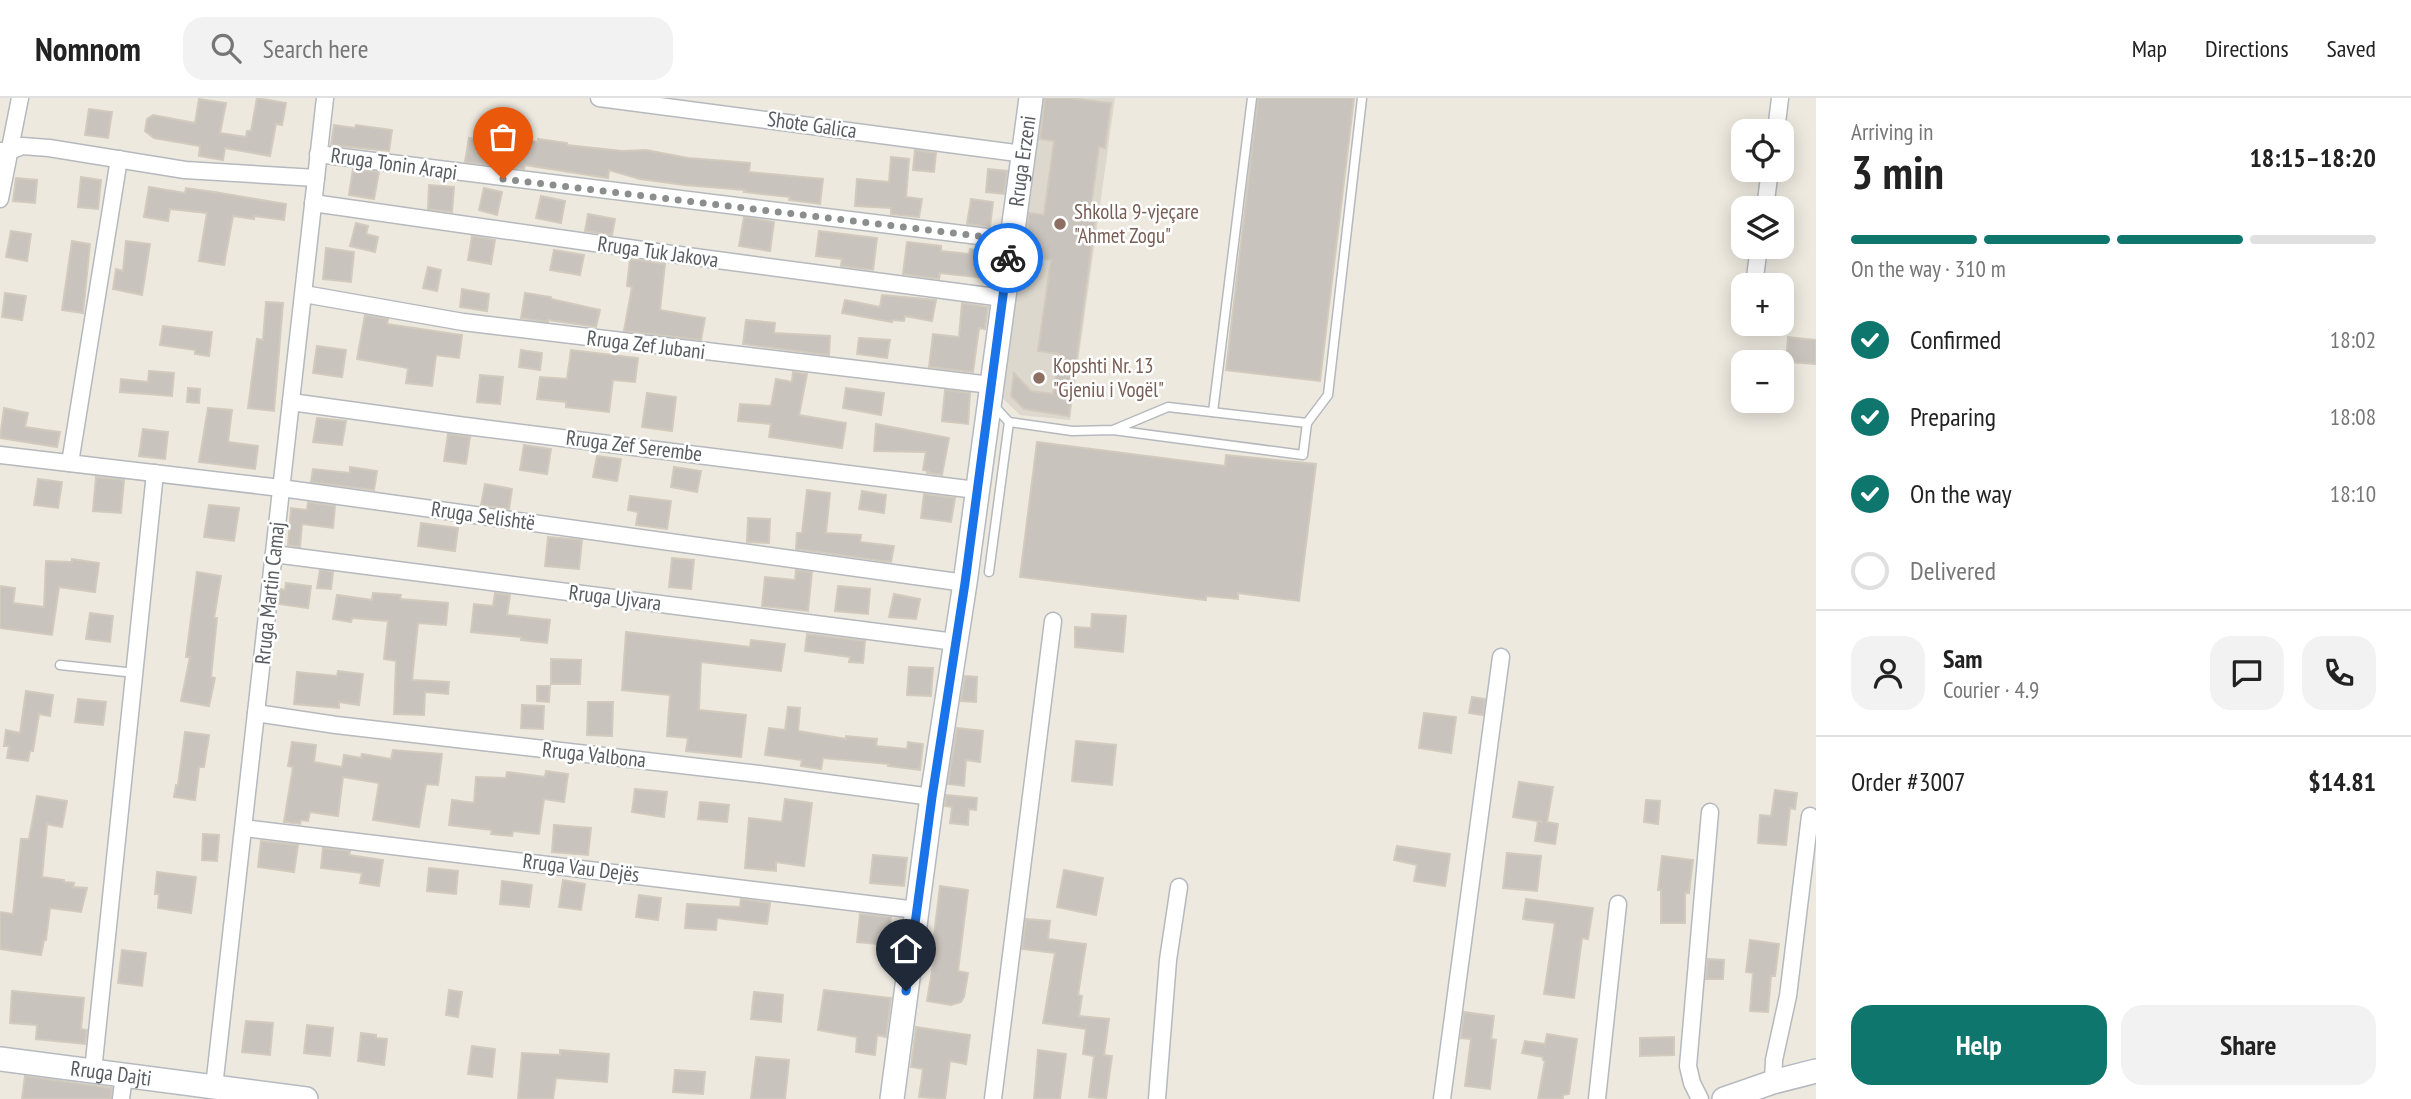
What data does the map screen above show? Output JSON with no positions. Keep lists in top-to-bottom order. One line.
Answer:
{"streets":{"street":["Shote Galica","Rruga Erzeni","Rruga Tonin Arapi","Rruga Tuk Jakova","Rruga Zef Jubani","Rruga Zef Serembe","Rruga Selishtë","Rruga Martin Camaj","Rruga Ujvara","Rruga Valbona","Rruga Vau Dejës","Rruga Dajti"]},"crossings":[["Shote Galica","Rruga Erzeni"],["Rruga Erzeni","Rruga Tonin Arapi"],["Rruga Erzeni","Rruga Tuk Jakova"],["Rruga Erzeni","Rruga Zef Jubani"],["Rruga Erzeni","Rruga Zef Serembe"],["Rruga Erzeni","Rruga Selishtë"],["Rruga Erzeni","Rruga Ujvara"],["Rruga Erzeni","Rruga Valbona"],["Rruga Erzeni","Rruga Vau Dejës"],["Rruga Tonin Arapi","Rruga Martin Camaj"],["Rruga Tuk Jakova","Rruga Martin Camaj"],["Rruga Zef Jubani","Rruga Martin Camaj"],["Rruga Zef Serembe","Rruga Martin Camaj"],["Rruga Selishtë","Rruga Martin Camaj"],["Rruga Martin Camaj","Rruga Ujvara"],["Rruga Martin Camaj","Rruga Valbona"],["Rruga Martin Camaj","Rruga Vau Dejës"],["Rruga Martin Camaj","Rruga Dajti"]],"places":["Shkolla 9-vjeçare \"Ahmet Zogu\"","Kopshti Nr. 13 \"Gjeniu i Vogël\""],"page":{"header":"Nomnom","search":"Search here","nav":["Map","Directions","Saved"],"heading":["3 min","Arriving in","18:15–18:20"],"panel":["Sam","Courier · 4.9","Order #3007","$14.81"],"map_buttons":["+","−"],"bar":"On the way · 310 m","list":[["Confirmed","18:02"],["Preparing","18:08"],["On the way","18:10"],"Delivered"],"buttons":["Help","Share"]}}
